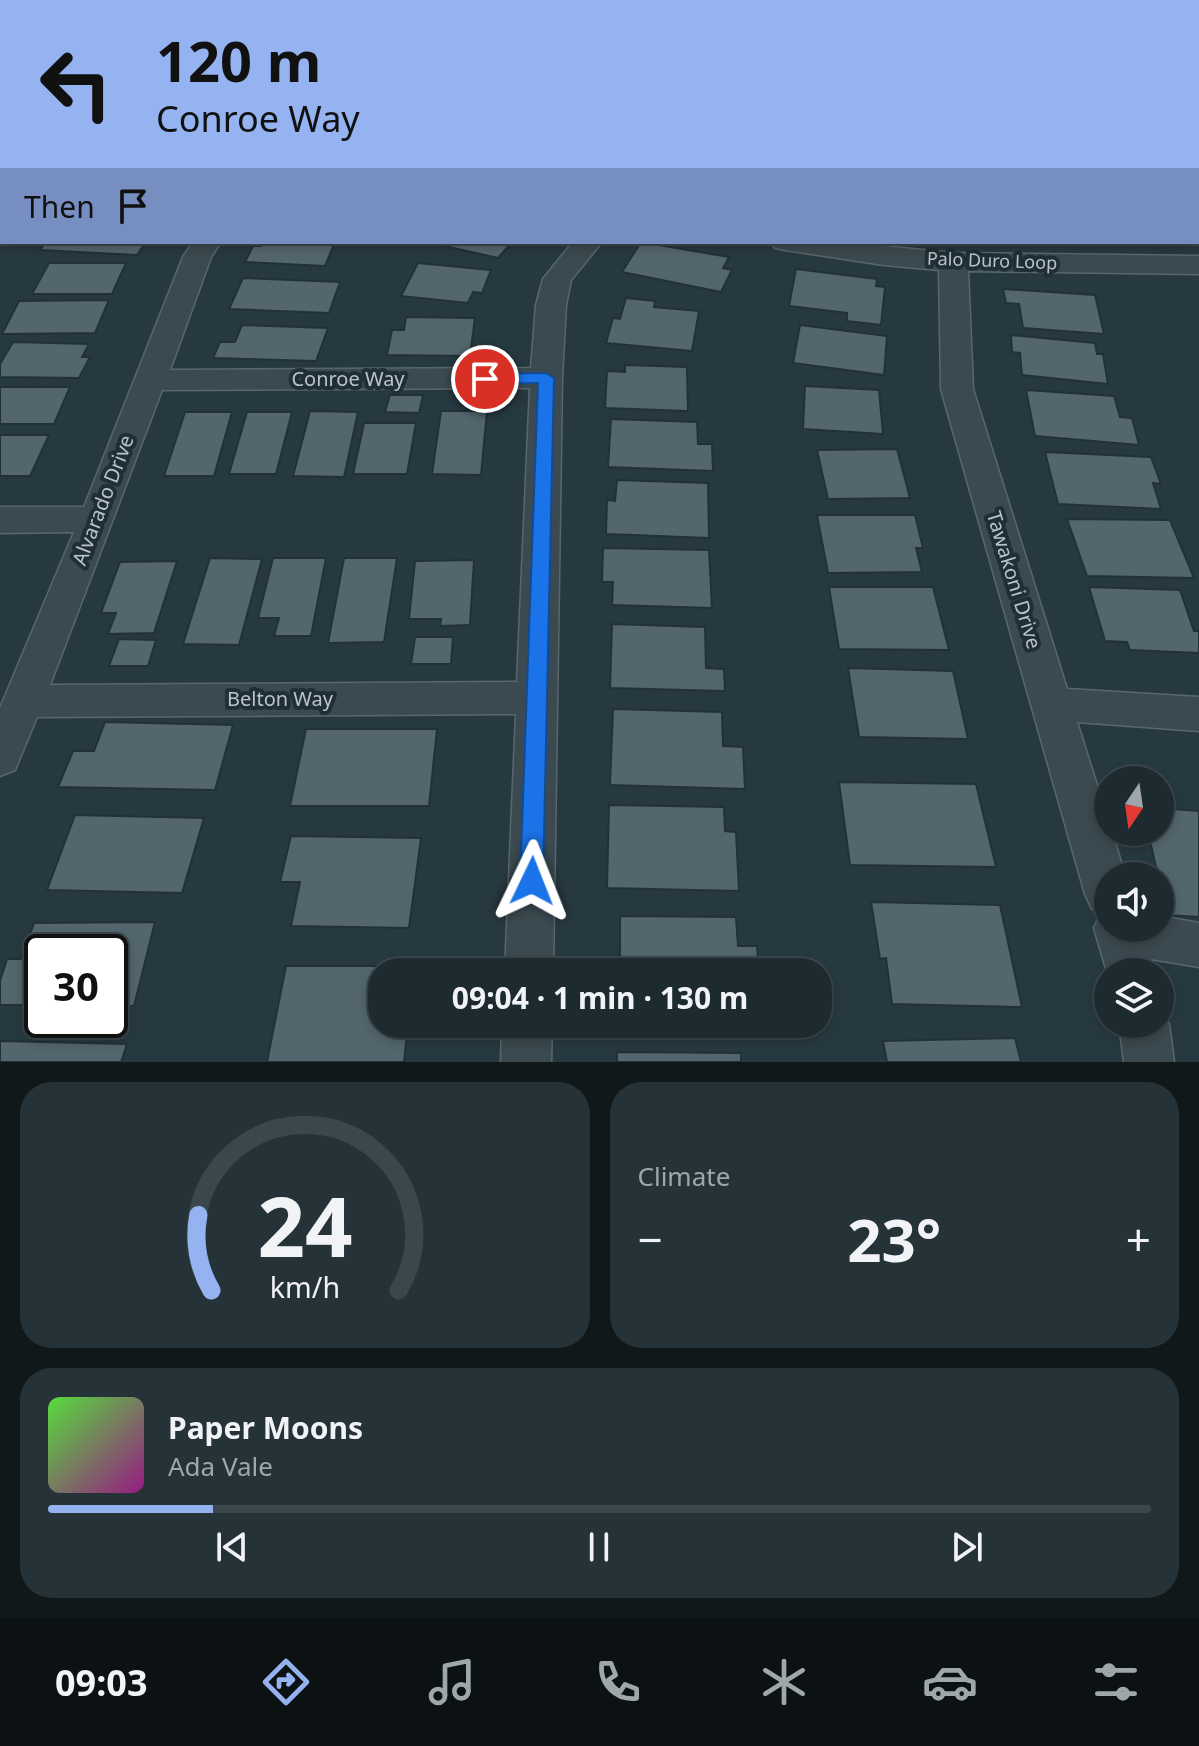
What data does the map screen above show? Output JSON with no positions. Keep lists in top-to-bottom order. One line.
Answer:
{"streets":{"street":["Palo Duro Loop","Conroe Way","Alvarado Drive","Tawakoni Drive","Belton Way"]},"crossings":[["Palo Duro Loop","Tawakoni Drive"],["Conroe Way","Alvarado Drive"],["Alvarado Drive","Belton Way"]],"north":"bottom","page":{"turn":["120 m","Conroe Way"],"then":"Then","limit":"30","trip":"09:04 · 1 min · 130 m","tile":"Climate","heat":["−","23°","+"],"song":["Paper Moons","Ada Vale"],"tabs":"09:03","gauge":["24","km/h"]}}
